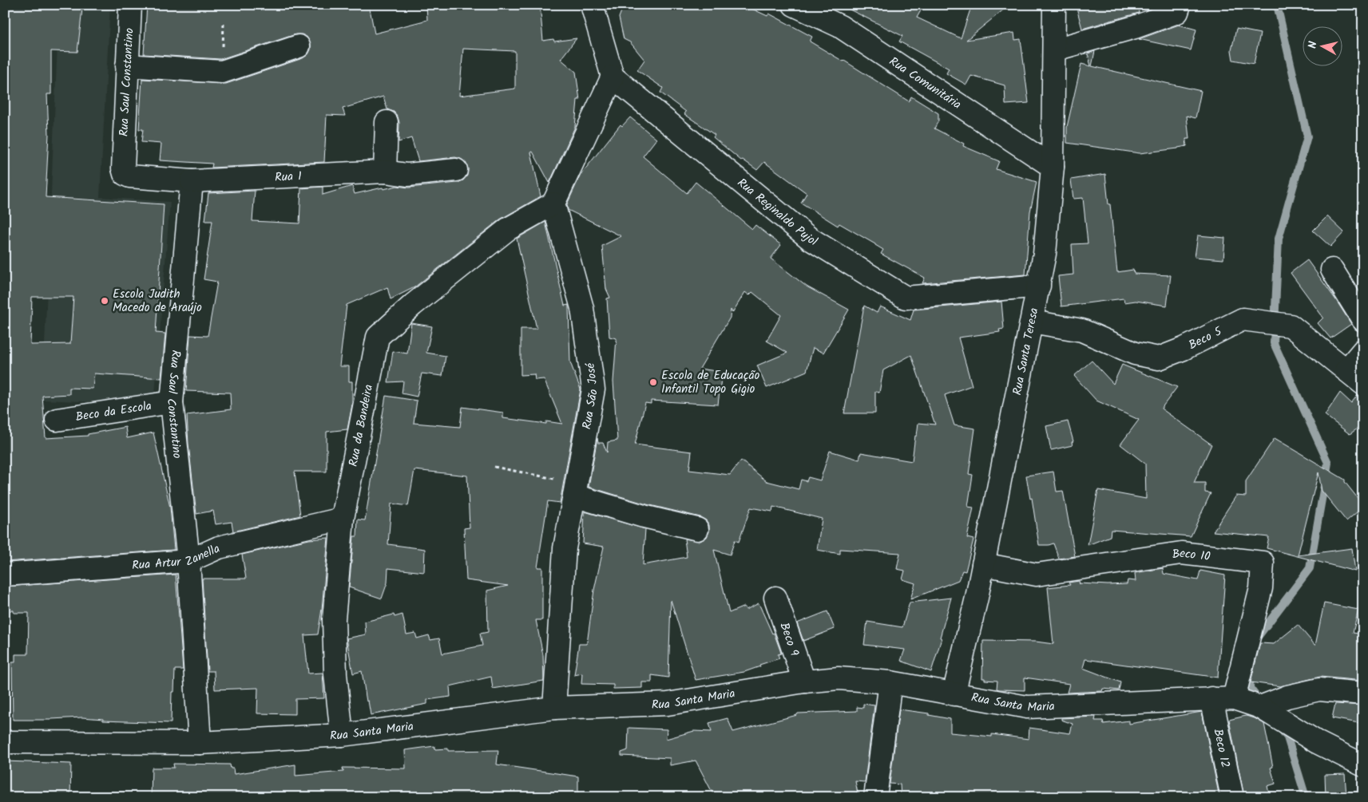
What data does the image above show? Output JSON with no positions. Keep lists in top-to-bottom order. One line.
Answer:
{"streets":{"street":["Rua Saul Constantino","Rua Comunitária","Rua 1","Rua Reginaldo Pujol","Beco 5","Rua Santa Teresa","Rua São José","Beco da Escola","Rua da Bandeira","Rua Artur Zanella","Beco 10","Beco 9","Rua Santa Maria","Beco 12"]},"crossings":[["Rua Saul Constantino","Rua 1"],["Rua Saul Constantino","Beco da Escola"],["Rua Saul Constantino","Rua Artur Zanella"],["Rua Saul Constantino","Rua Santa Maria"],["Rua Comunitária","Rua Santa Teresa"],["Rua Reginaldo Pujol","Rua Santa Teresa"],["Beco 5","Rua Santa Teresa"],["Rua Santa Teresa","Beco 10"],["Rua Santa Teresa","Rua Santa Maria"],["Rua São José","Rua da Bandeira"],["Rua São José","Rua Santa Maria"],["Rua da Bandeira","Rua Artur Zanella"],["Rua da Bandeira","Rua Santa Maria"],["Beco 10","Rua Santa Maria"],["Beco 9","Rua Santa Maria"],["Rua Santa Maria","Beco 12"]],"places":["Escola Judith Macedo de Araújo","Escola de Educação Infantil Topo Gigio"],"north":"left"}
